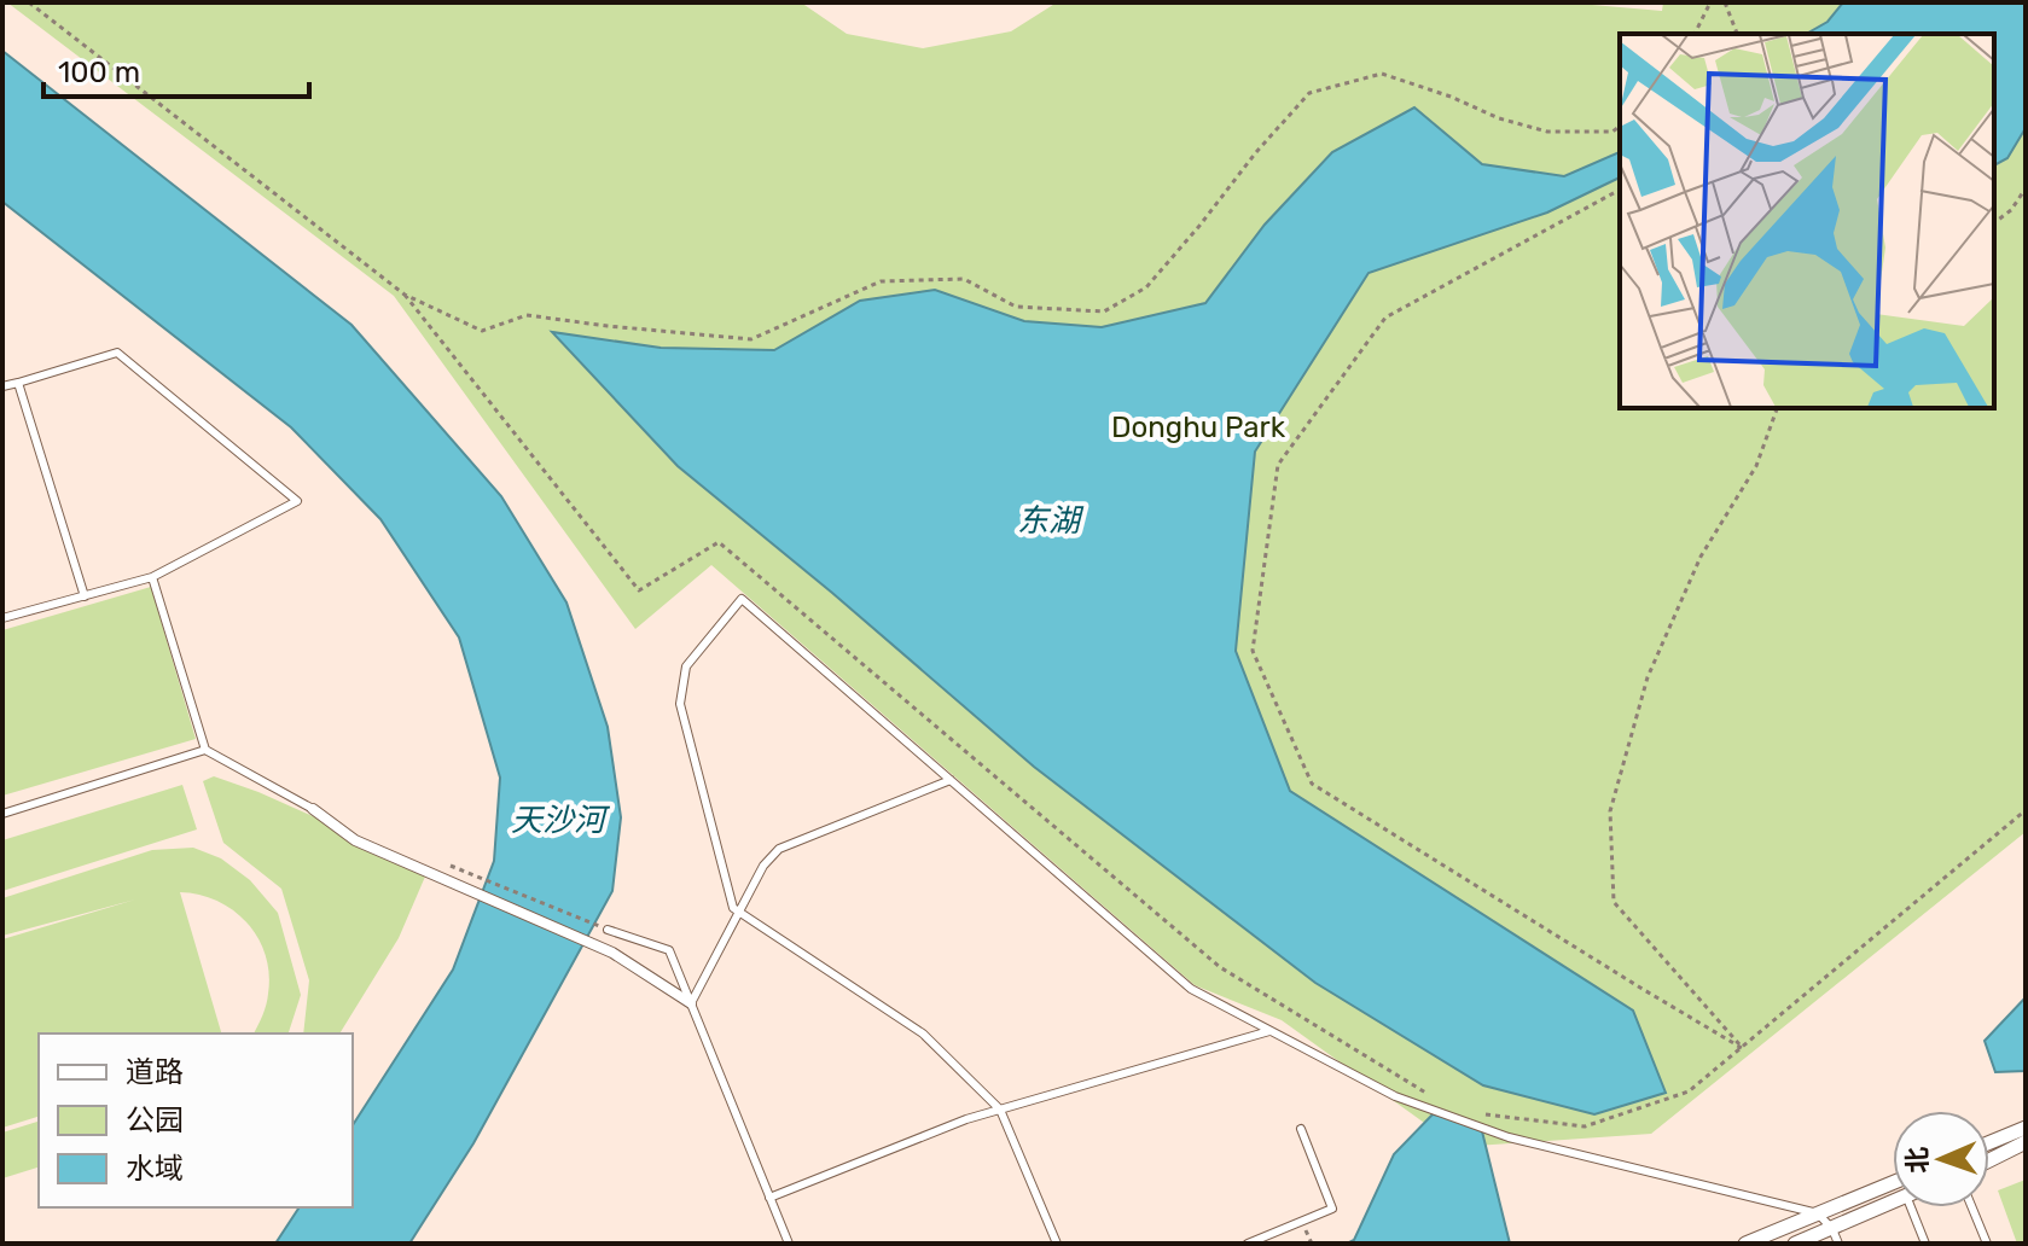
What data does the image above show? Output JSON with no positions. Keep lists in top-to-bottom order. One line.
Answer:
{"water":["东湖","天沙河"],"parks":["Donghu Park"],"legend":["道路","公园","水域"],"scale_bar":"100 m","north":"left"}
